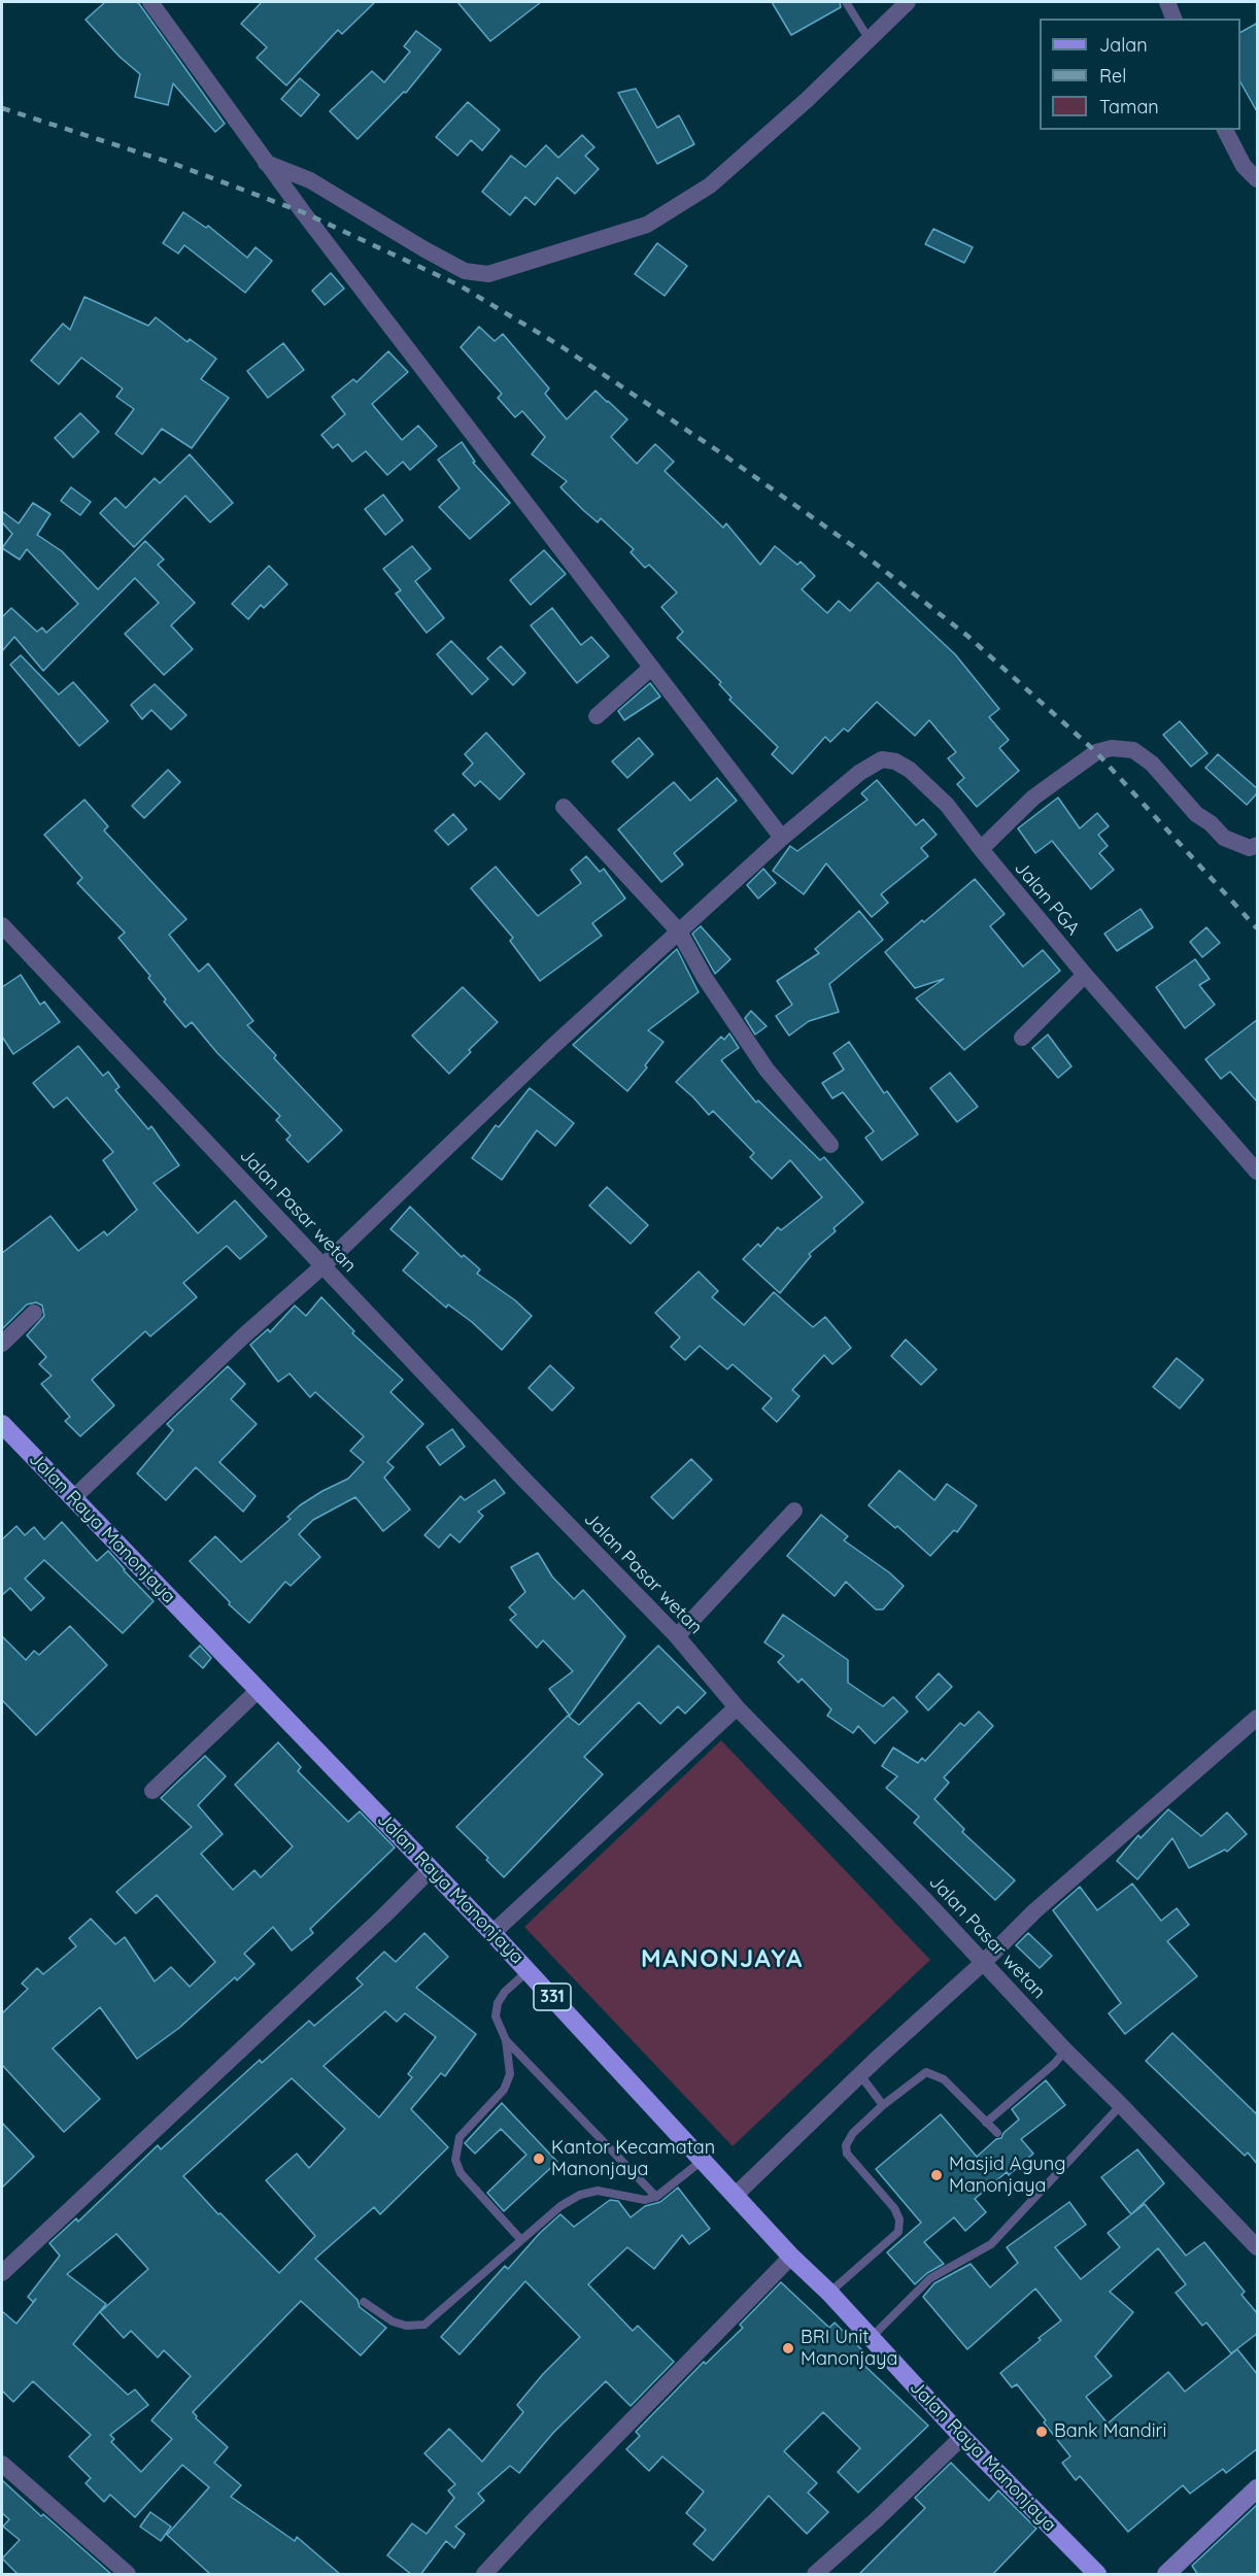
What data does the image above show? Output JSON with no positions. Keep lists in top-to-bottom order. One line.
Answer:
{"streets":{"main road":["Jalan Raya Manonjaya","331"],"street":["Jalan PGA","Jalan Pasar wetan"]},"districts":["MANONJAYA"],"places":["Kantor Kecamatan Manonjaya","Masjid Agung Manonjaya","BRI Unit Manonjaya","Bank Mandiri"],"legend":["Jalan","Rel","Taman"]}
